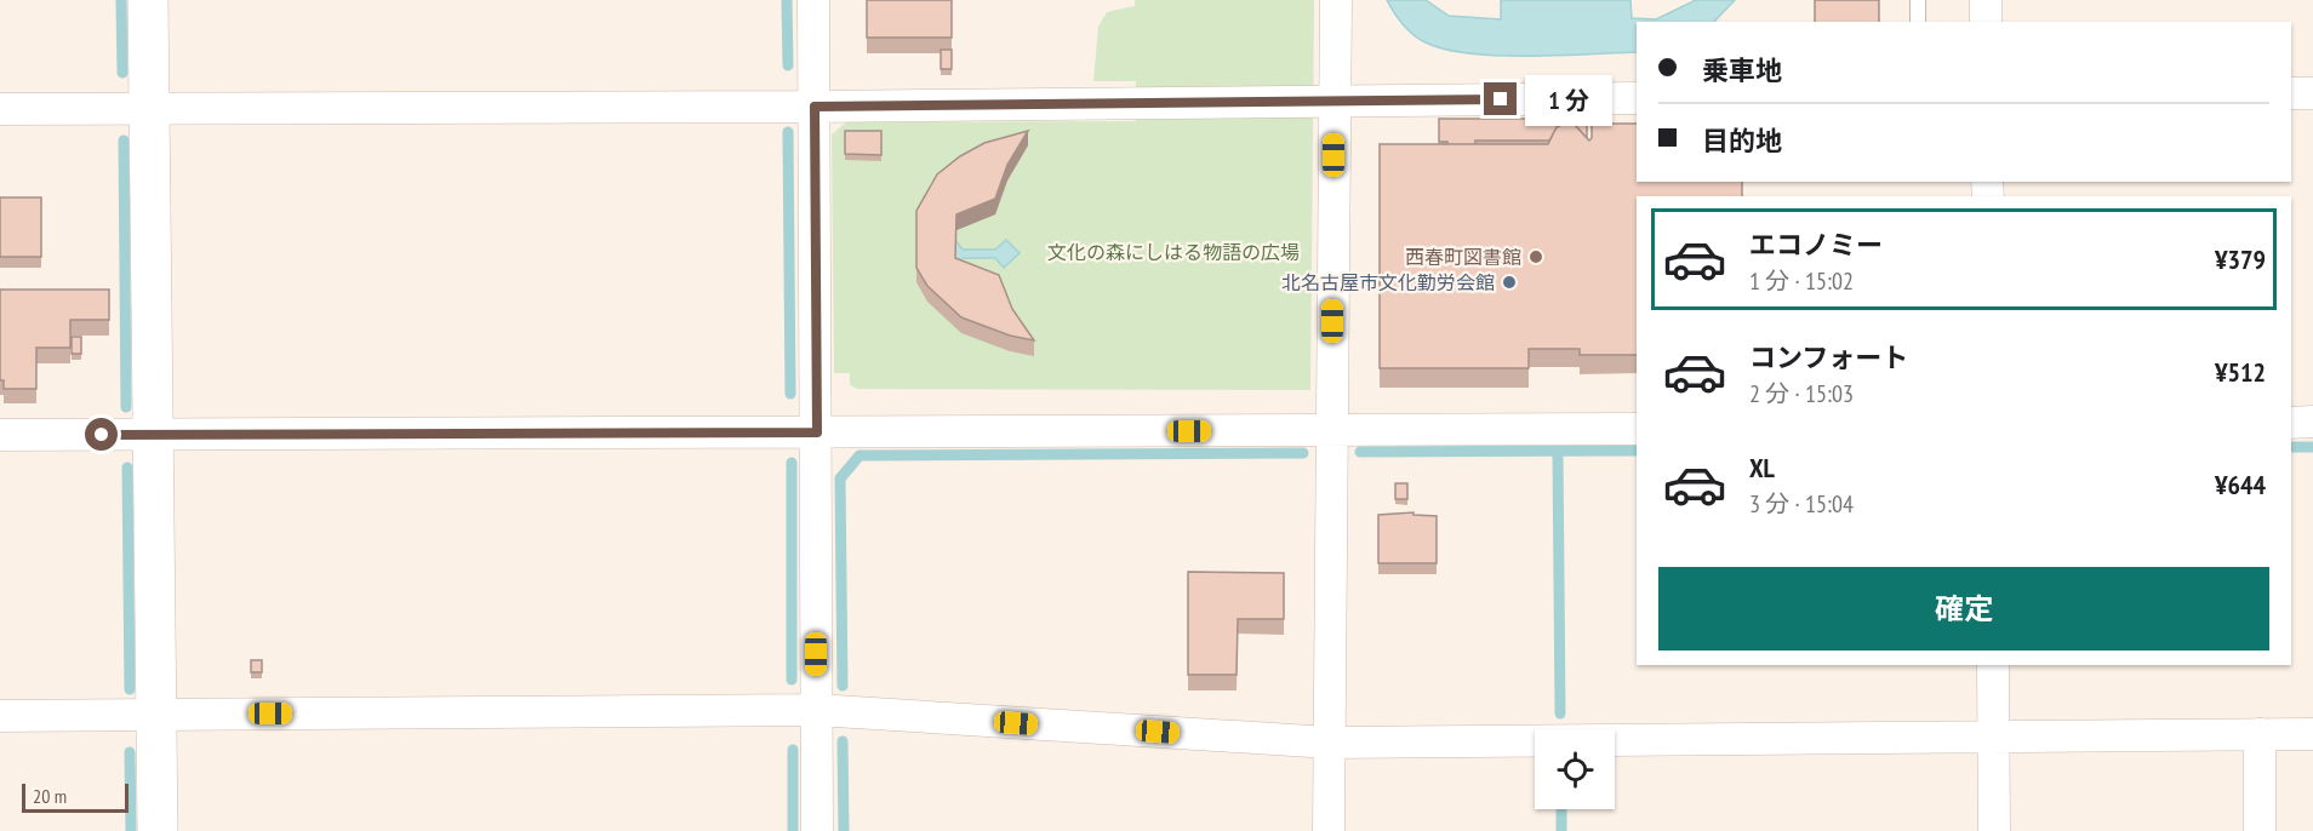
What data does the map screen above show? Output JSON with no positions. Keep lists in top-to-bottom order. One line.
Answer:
{"parks":["文化の森にしはる物語の広場"],"places":["西春町図書館","北名古屋市文化勤労会館"],"scale_bar":"20 m","page":{"banner":["乗車地","目的地"],"bubble":"1 分","list":[{"name":"エコノミー","note":"1 分 · 15:02","value":"¥379"},{"name":"コンフォート","note":"2 分 · 15:03","value":"¥512"},{"name":"XL","note":"3 分 · 15:04","value":"¥644"}],"buttons":"確定","scale":"20 m"}}
